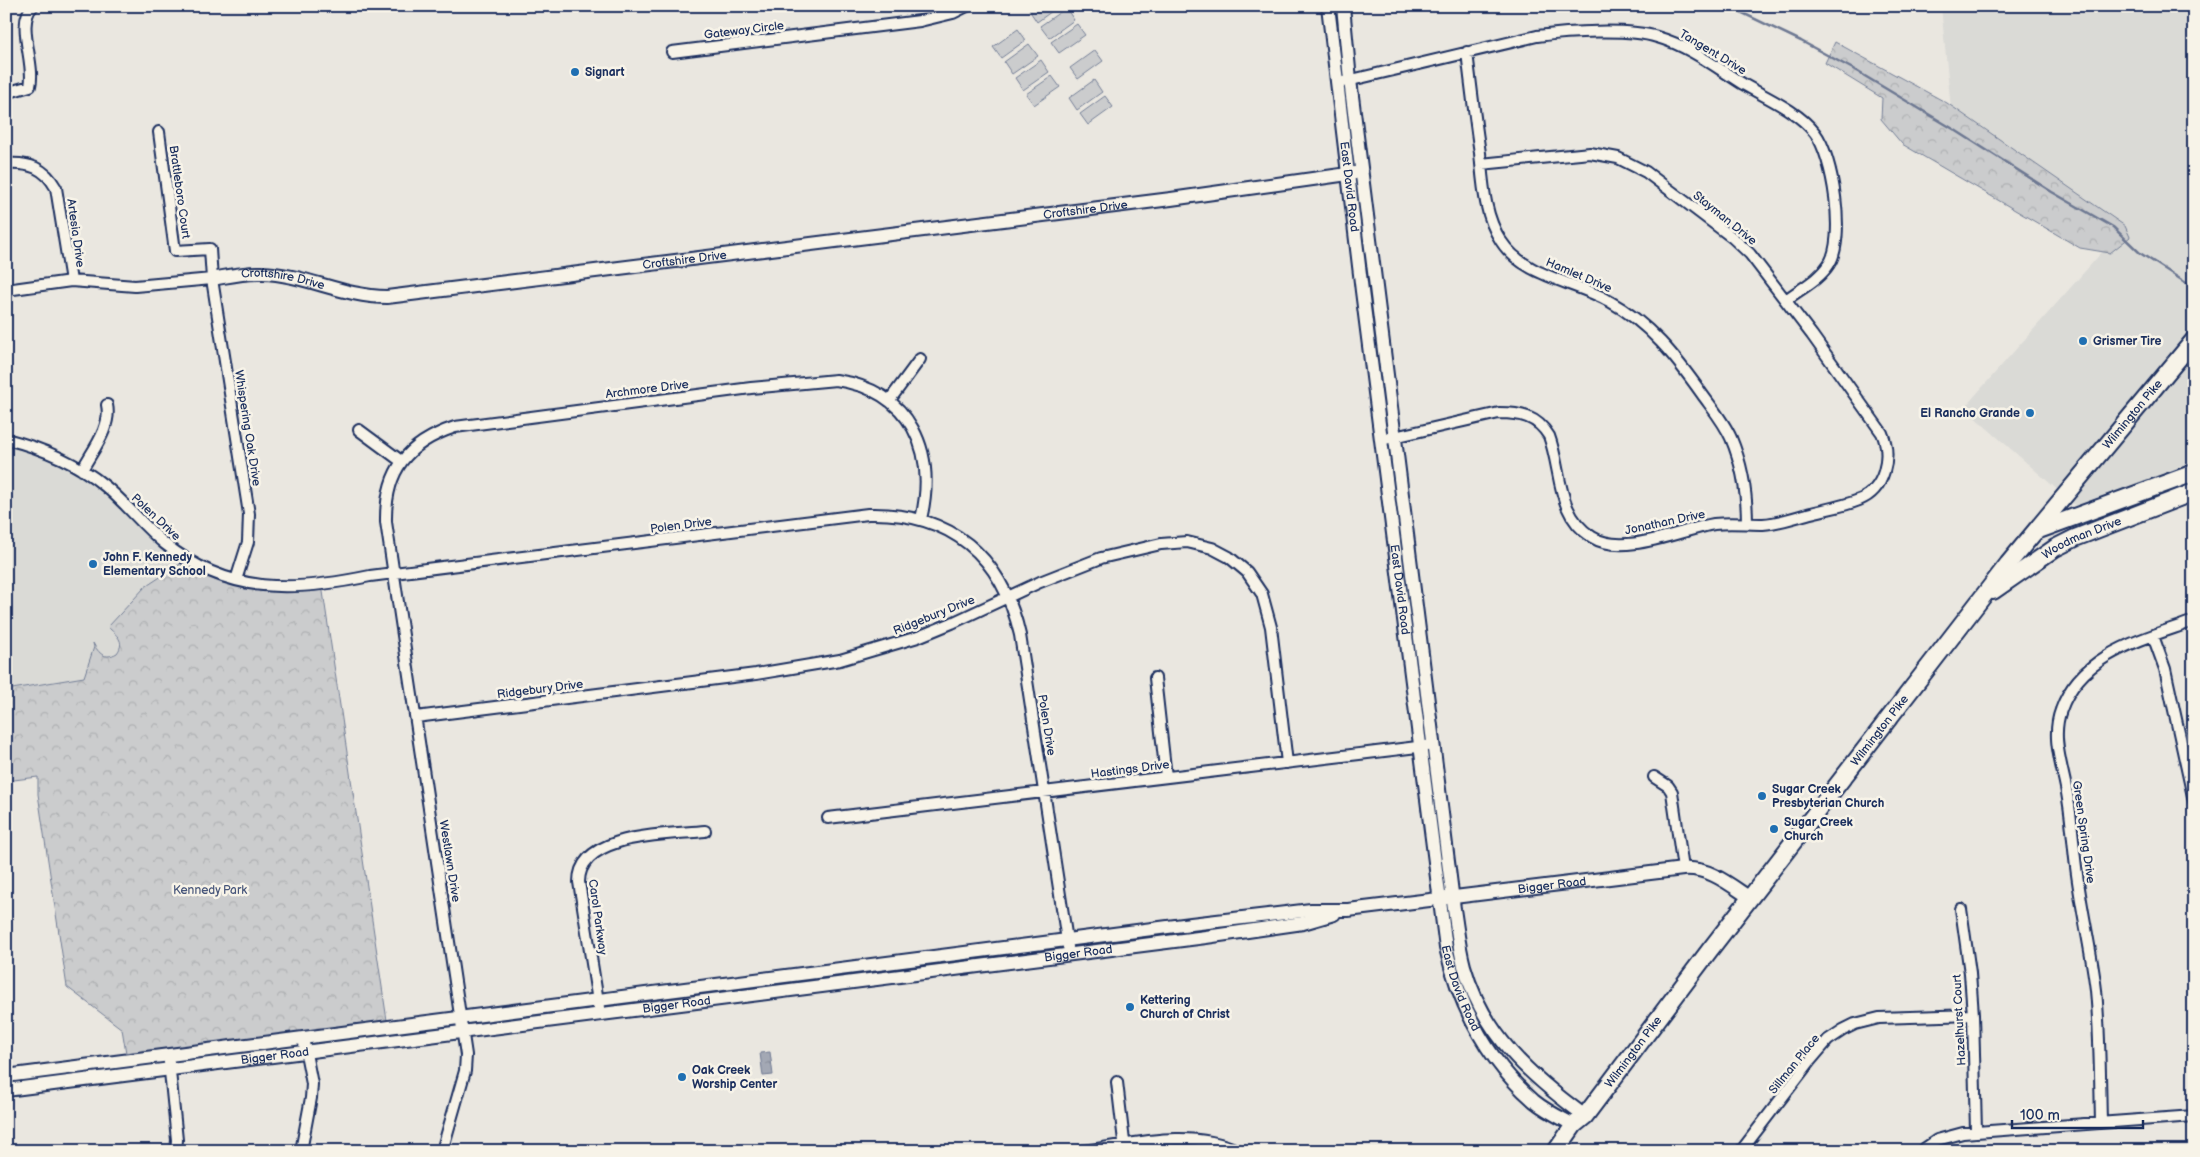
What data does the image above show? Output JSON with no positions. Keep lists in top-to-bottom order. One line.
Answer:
{"streets":{"main road":["Wilmington Pike","Woodman Drive"],"street":["Gateway Circle","Tangent Drive","East David Road","Brattleboro Court","Croftshire Drive","Stayman Drive","Artesia Drive","Hamlet Drive","Archmore Drive","Whispering Oak Drive","Polen Drive","Jonathan Drive","Ridgebury Drive","Hastings Drive","Green Spring Drive","Westlawn Drive","Bigger Road","Carol Parkway","Hazelhurst Court","Sillman Place"]},"crossings":[["Tangent Drive","East David Road"],["Tangent Drive","Stayman Drive"],["Tangent Drive","Hamlet Drive"],["East David Road","Croftshire Drive"],["East David Road","Wilmington Pike"],["East David Road","Jonathan Drive"],["East David Road","Hastings Drive"],["East David Road","Bigger Road"],["Brattleboro Court","Croftshire Drive"],["Brattleboro Court","Whispering Oak Drive"],["Croftshire Drive","Artesia Drive"],["Croftshire Drive","Whispering Oak Drive"],["Stayman Drive","Hamlet Drive"],["Stayman Drive","Jonathan Drive"],["Hamlet Drive","Jonathan Drive"],["Archmore Drive","Polen Drive"],["Archmore Drive","Westlawn Drive"],["Wilmington Pike","Woodman Drive"],["Wilmington Pike","Bigger Road"],["Whispering Oak Drive","Polen Drive"],["Polen Drive","Ridgebury Drive"],["Polen Drive","Hastings Drive"],["Polen Drive","Westlawn Drive"],["Polen Drive","Bigger Road"],["Ridgebury Drive","Hastings Drive"],["Ridgebury Drive","Westlawn Drive"],["Westlawn Drive","Bigger Road"],["Bigger Road","Carol Parkway"],["Hazelhurst Court","Sillman Place"]],"parks":["Kennedy Park"],"places":["Signart","Grismer Tire","El Rancho Grande","John F. Kennedy Elementary School","Sugar Creek Presbyterian Church","Sugar Creek Church","Kettering Church of Christ","Oak Creek Worship Center"],"scale_bar":"100 m"}
